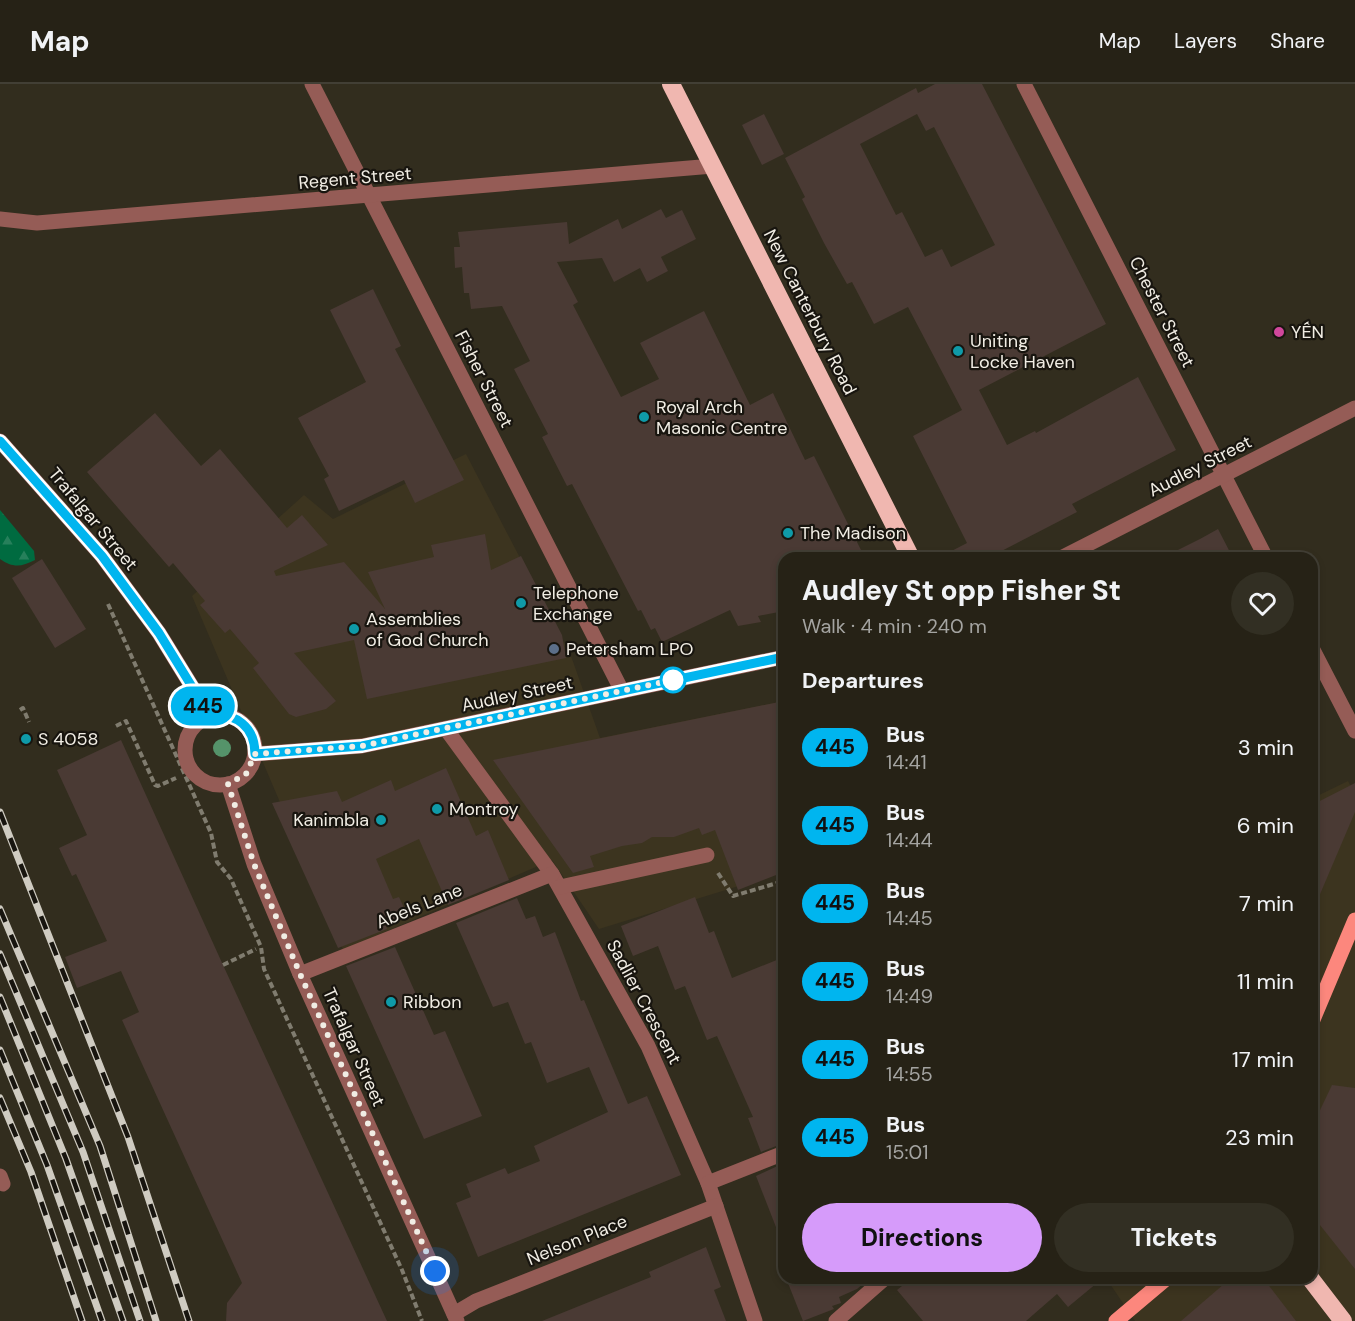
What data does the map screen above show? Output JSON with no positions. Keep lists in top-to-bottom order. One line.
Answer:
{"streets":{"highway":["New Canterbury Road"],"street":["Regent Street","Chester Street","Fisher Street","Audley Street","Trafalgar Street","Abels Lane","Sadlier Crescent","Nelson Place"]},"crossings":[["Regent Street","New Canterbury Road"],["Regent Street","Fisher Street"],["Chester Street","Audley Street"],["Fisher Street","Audley Street"],["Audley Street","Trafalgar Street"],["Audley Street","Sadlier Crescent"],["Trafalgar Street","Abels Lane"],["Trafalgar Street","Nelson Place"],["Abels Lane","Sadlier Crescent"],["Sadlier Crescent","Nelson Place"]],"places":["YẾN","Uniting Locke Haven","Royal Arch Masonic Centre","The Madison","Telephone Exchange","Assemblies of God Church","Petersham LPO","S 4058","Montroy","Kanimbla","Ribbon"],"lines":["bus line 445"],"page":{"header":"Map","nav":["Map","Layers","Share"],"on_map":"445","heading":[["Audley St opp Fisher St","Walk · 4 min · 240 m"],"Departures"],"list":[{"mark":"445","name":"Bus","note":"14:41","value":"3 min"},{"mark":"445","name":"Bus","note":"14:44","value":"6 min"},{"mark":"445","name":"Bus","note":"14:45","value":"7 min"},{"mark":"445","name":"Bus","note":"14:49","value":"11 min"},{"mark":"445","name":"Bus","note":"14:55","value":"17 min"},{"mark":"445","name":"Bus","note":"15:01","value":"23 min"}],"buttons":["Directions","Tickets"]}}
